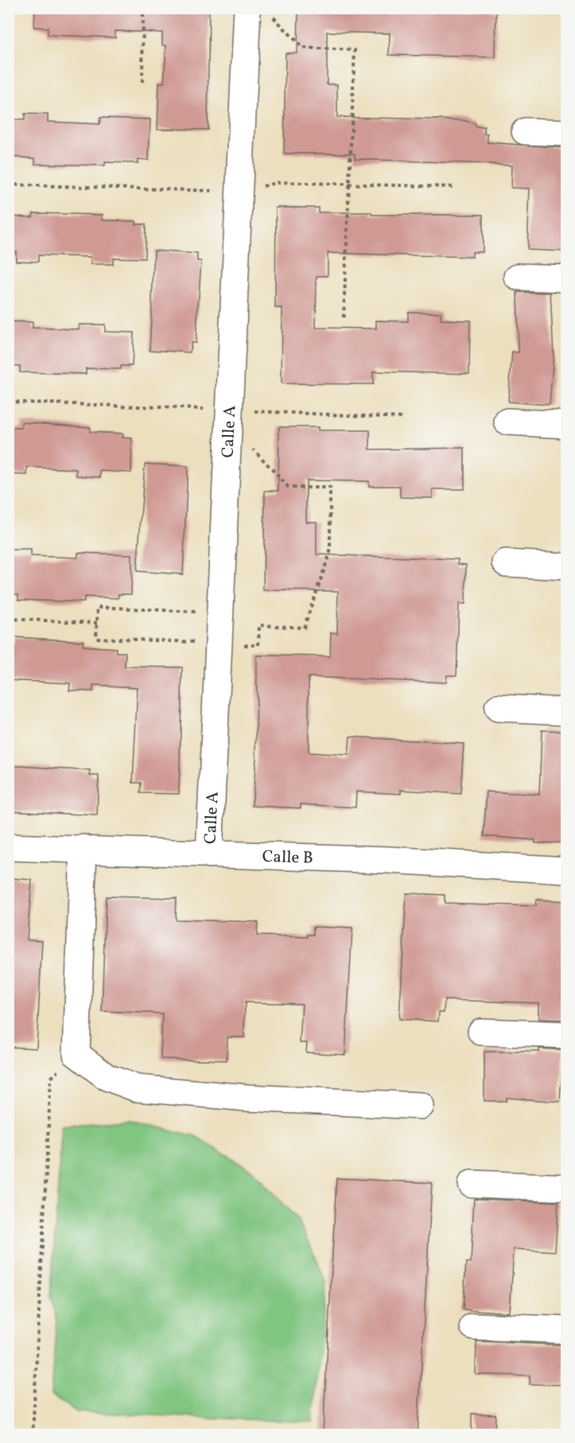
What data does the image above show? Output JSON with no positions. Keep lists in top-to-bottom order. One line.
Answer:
{"streets":{"street":["Calle A","Calle B"]},"crossings":[["Calle A","Calle B"]]}
